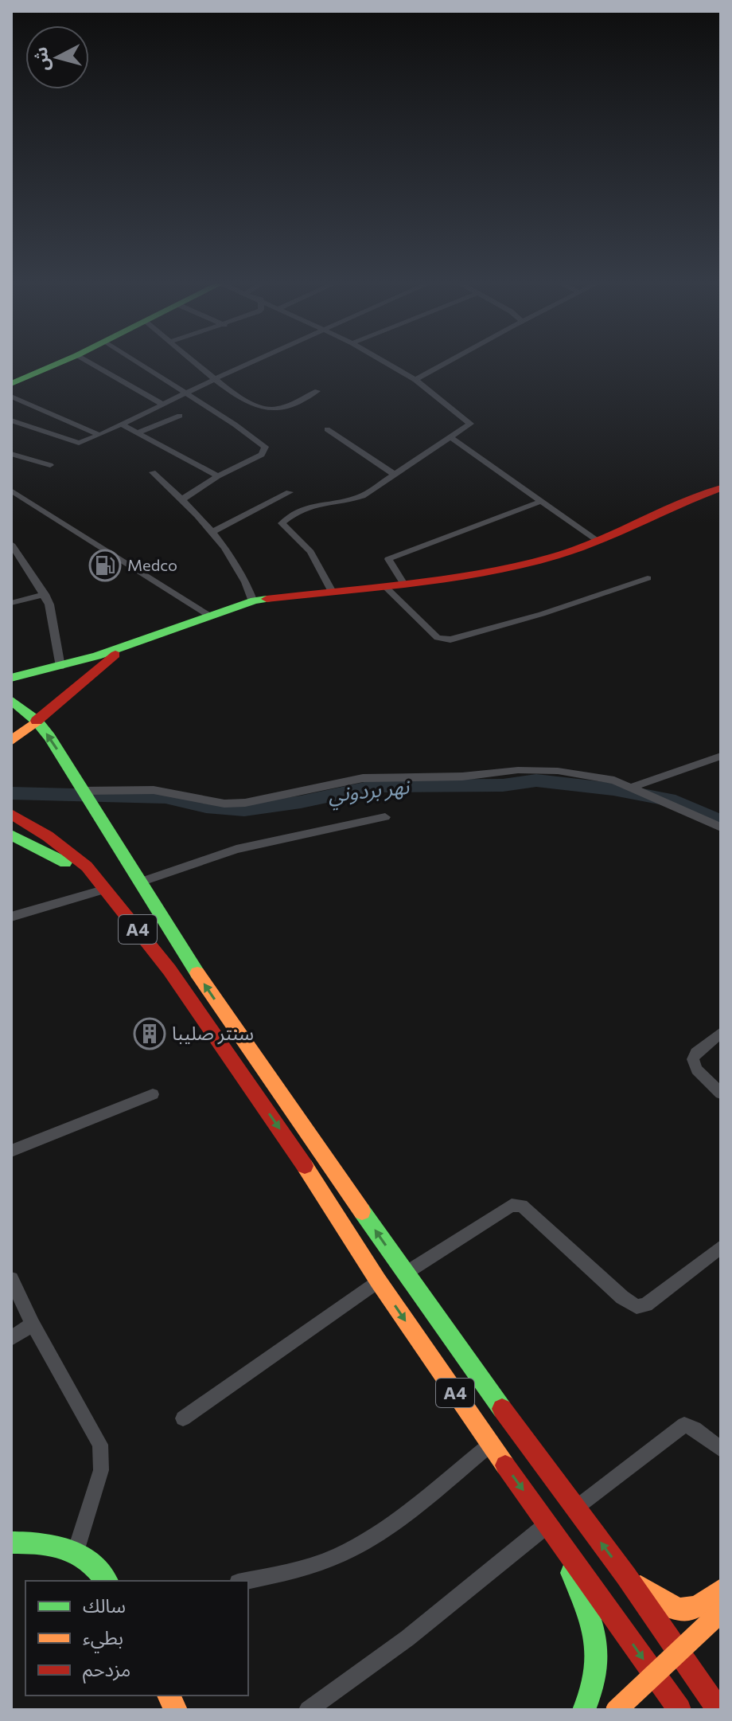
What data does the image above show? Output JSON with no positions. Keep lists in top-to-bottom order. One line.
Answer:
{"streets":{"main road":["A4"]},"water":["نهر بردوني"],"places":{"fuel station":["Medco"],"building":["سنتر صليبا"]},"legend":["سالك","بطيء","مزدحم"],"north":"left"}
